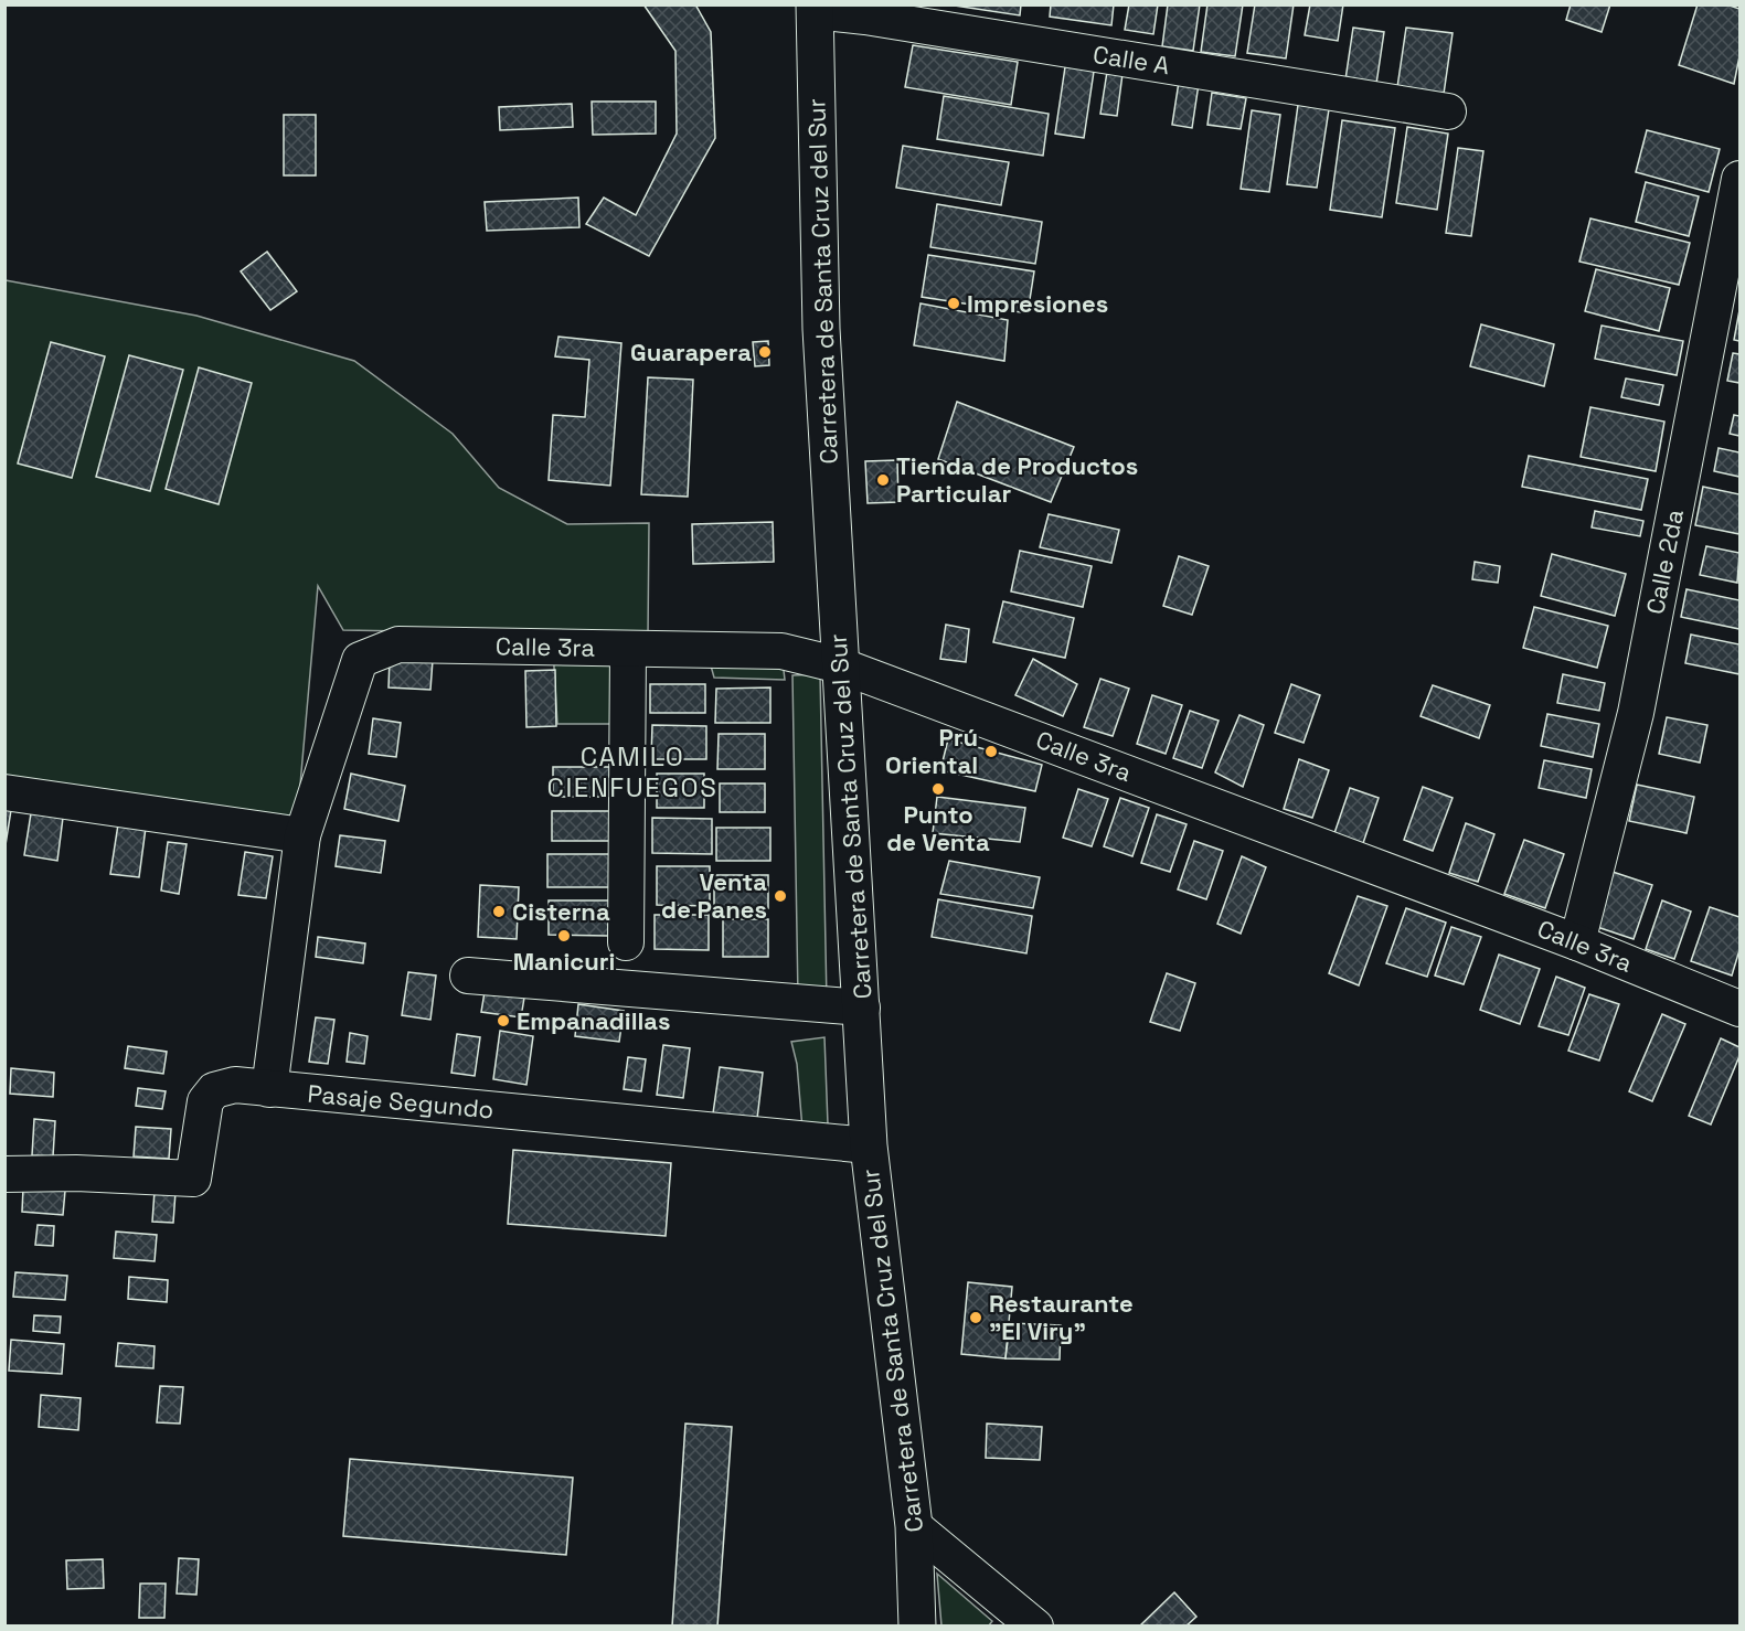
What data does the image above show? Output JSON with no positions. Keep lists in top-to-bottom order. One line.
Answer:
{"streets":{"main road":["Carretera de Santa Cruz del Sur"],"street":["Calle A","Calle 2da","Calle 3ra","Pasaje Segundo"]},"crossings":[["Calle A","Carretera de Santa Cruz del Sur"],["Carretera de Santa Cruz del Sur","Calle 3ra"],["Carretera de Santa Cruz del Sur","Pasaje Segundo"],["Calle 2da","Calle 3ra"]],"districts":["CAMILO CIENFUEGOS"],"places":["Impresiones","Guarapera","Tienda de Productos Particular","Prú Oriental","Punto de Venta","Venta de Panes","Cisterna","Manicuri","Empanadillas","Restaurante \"El Viry\""]}
